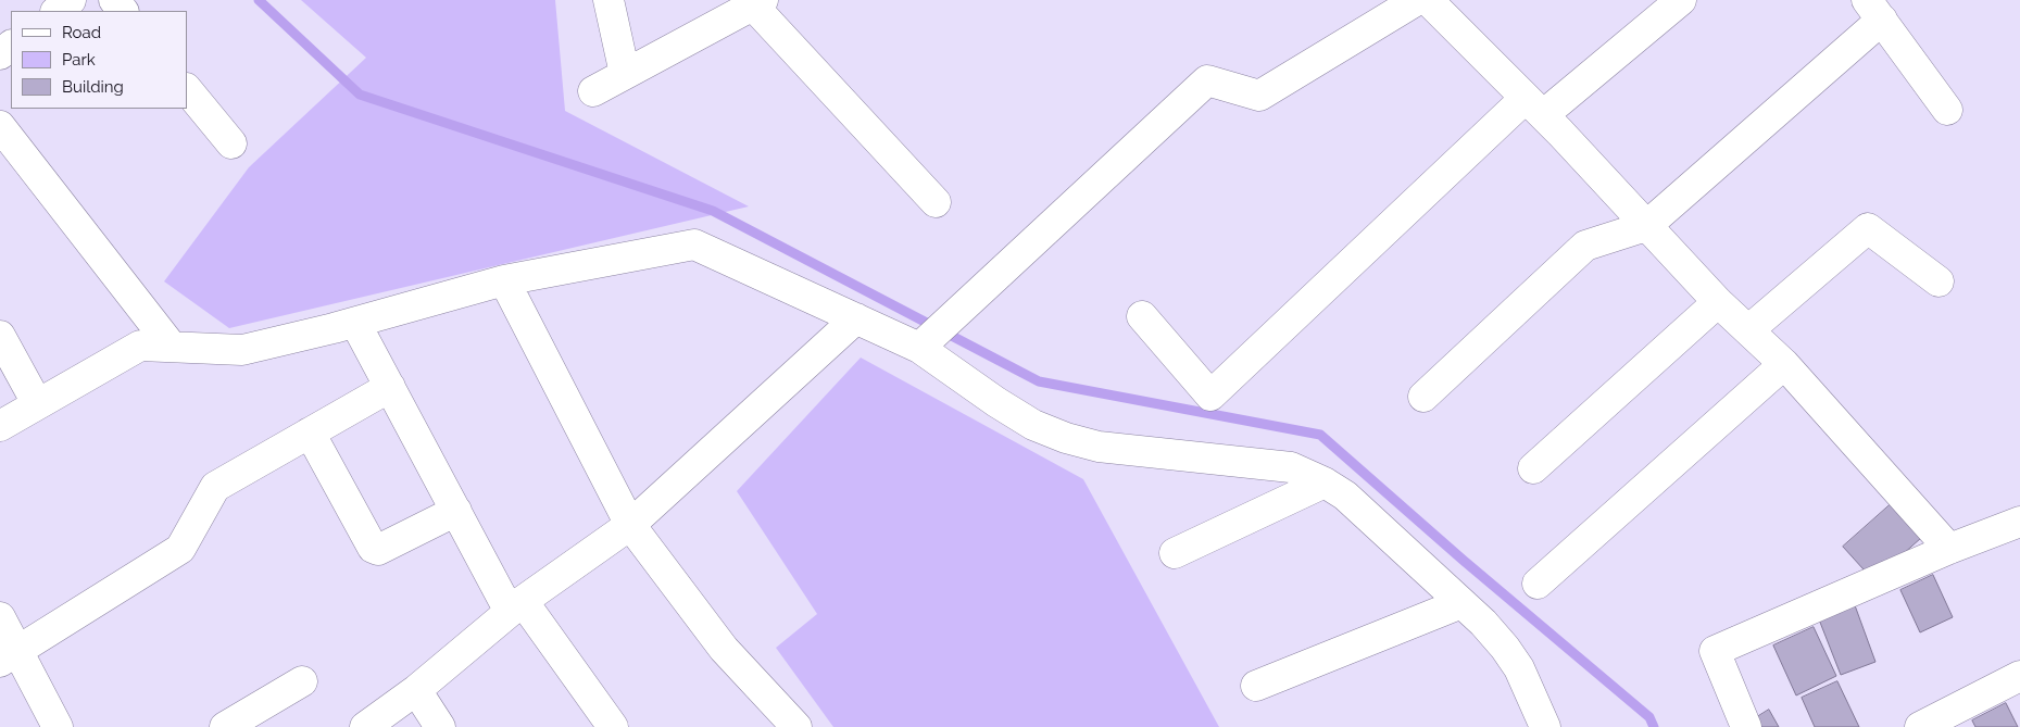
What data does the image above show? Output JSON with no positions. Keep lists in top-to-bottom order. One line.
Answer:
{"legend":["Road","Park","Building"]}
